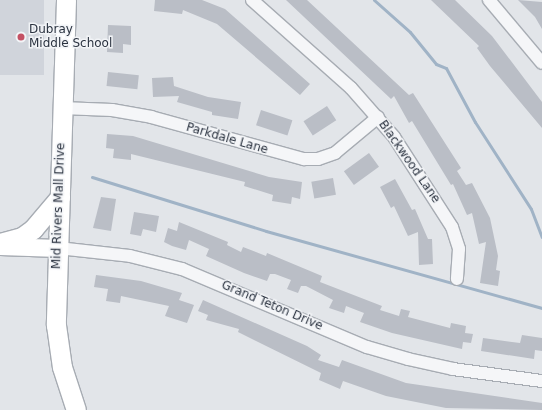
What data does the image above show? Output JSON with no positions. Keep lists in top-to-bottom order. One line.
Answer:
{"streets":{"main road":["Mid Rivers Mall Drive"],"street":["Parkdale Lane","Blackwood Lane","Grand Teton Drive"]},"crossings":[["Parkdale Lane","Blackwood Lane"],["Parkdale Lane","Mid Rivers Mall Drive"],["Mid Rivers Mall Drive","Grand Teton Drive"]],"places":["Dubray Middle School"]}
